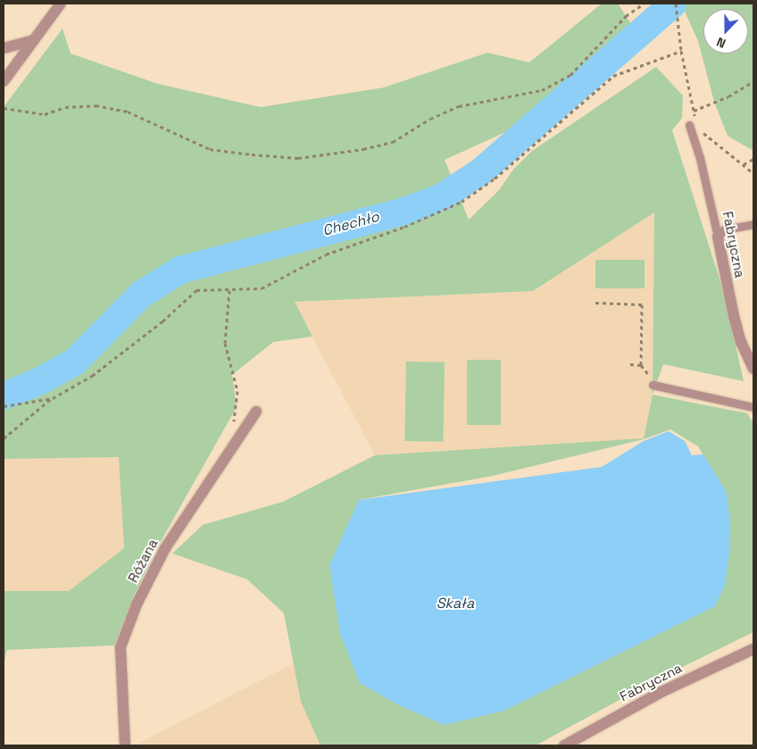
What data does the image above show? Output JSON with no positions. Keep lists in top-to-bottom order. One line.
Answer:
{"streets":{"street":["Fabryczna","Różana"]},"water":["Chechło","Skała"],"north":"bottom"}
